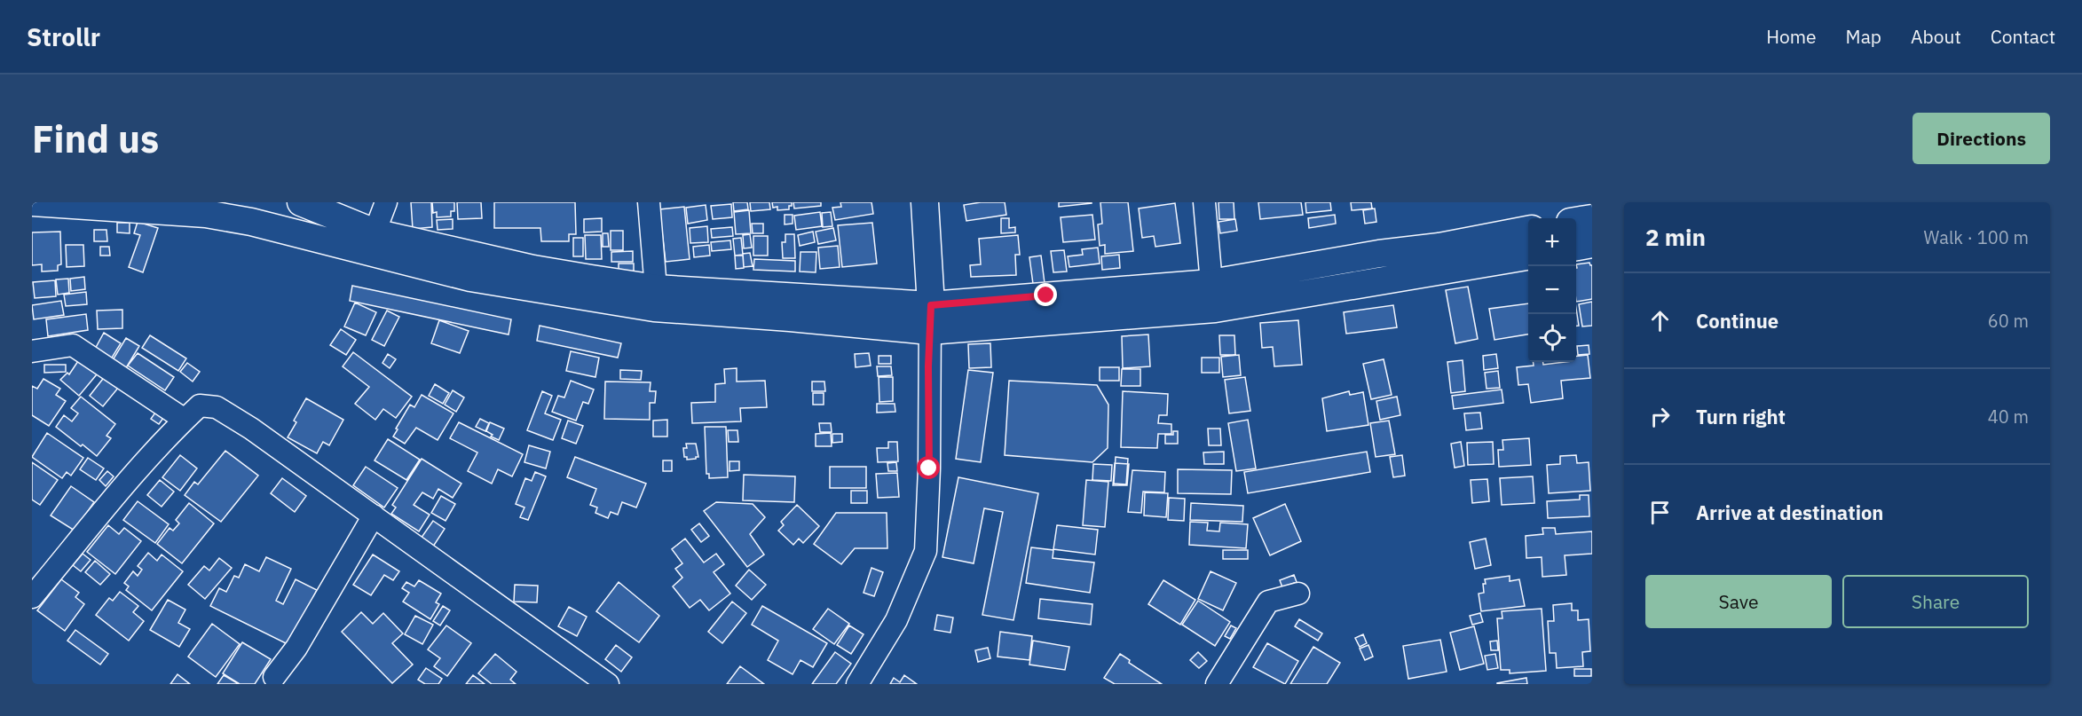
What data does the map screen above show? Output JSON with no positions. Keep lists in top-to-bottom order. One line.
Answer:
{"page":{"header":"Strollr","nav":["Home","Map","About","Contact"],"buttons":["Directions",["Save","Share"]],"title":"Find us","heading":["2 min","Walk · 100 m"],"map_buttons":["+","−"],"list":[["Continue","60 m"],["Turn right","40 m"],"Arrive at destination"]}}
